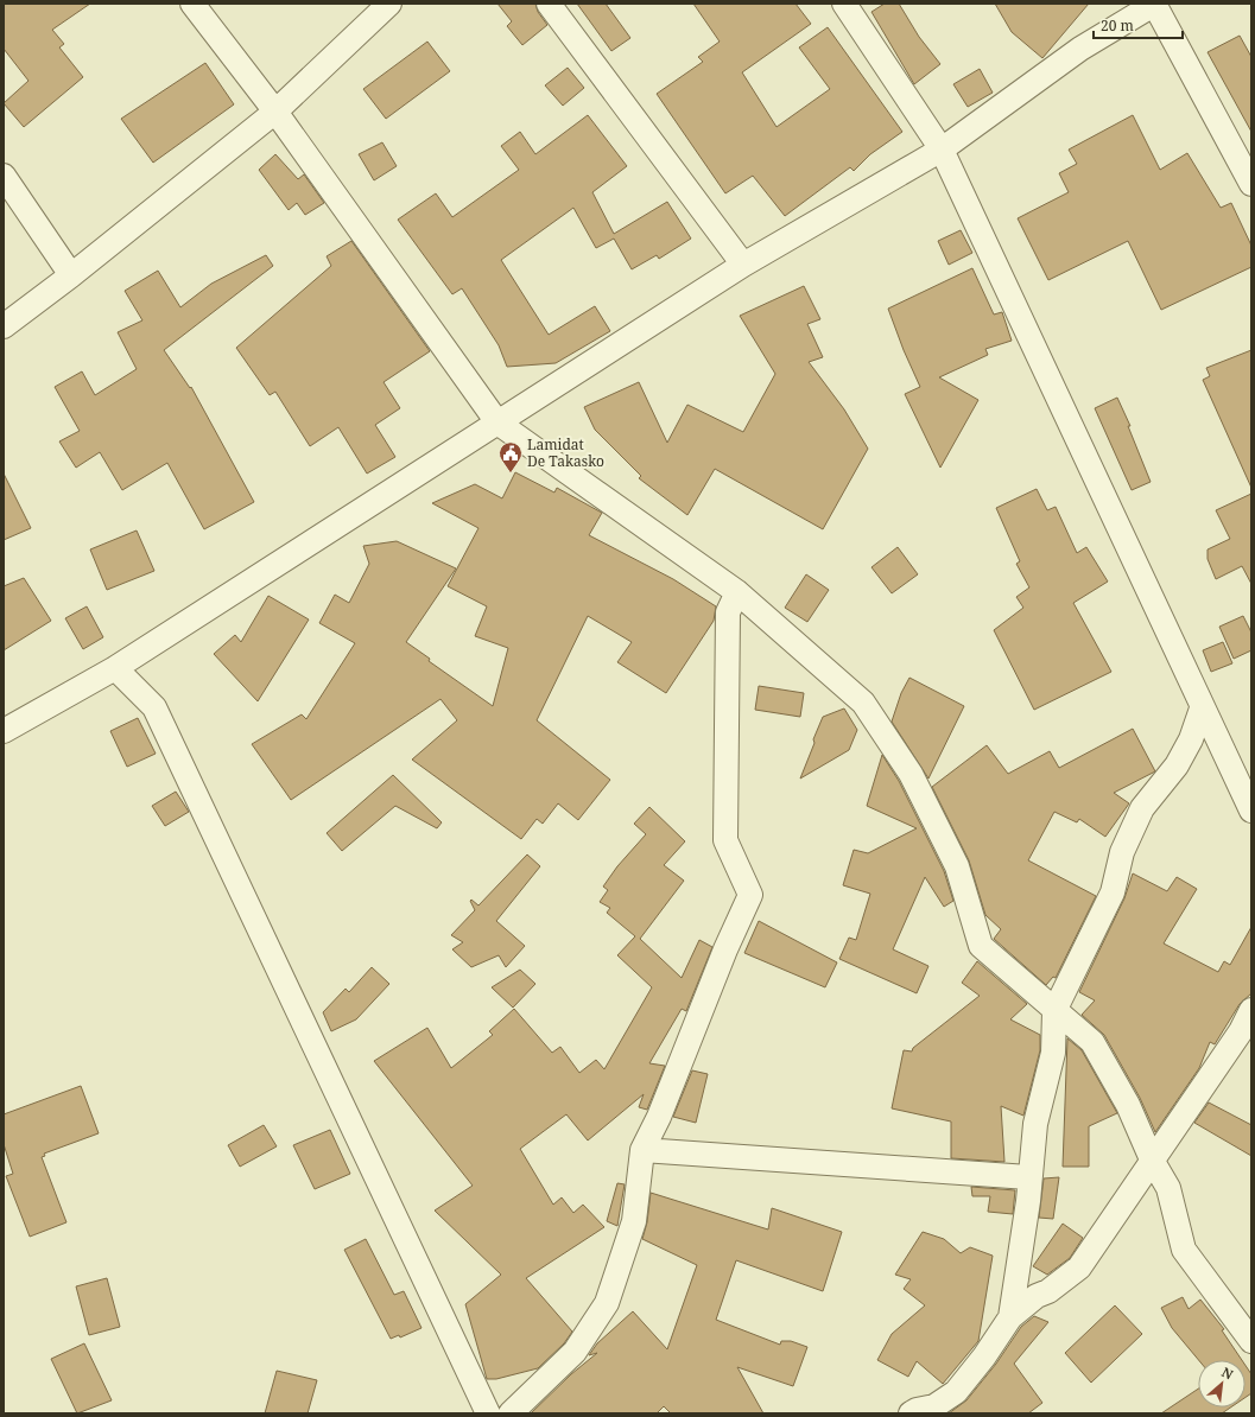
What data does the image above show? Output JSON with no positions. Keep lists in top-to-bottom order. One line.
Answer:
{"places":{"public building":["Lamidat De Takasko"]},"scale_bar":"20 m","north":"top right"}
